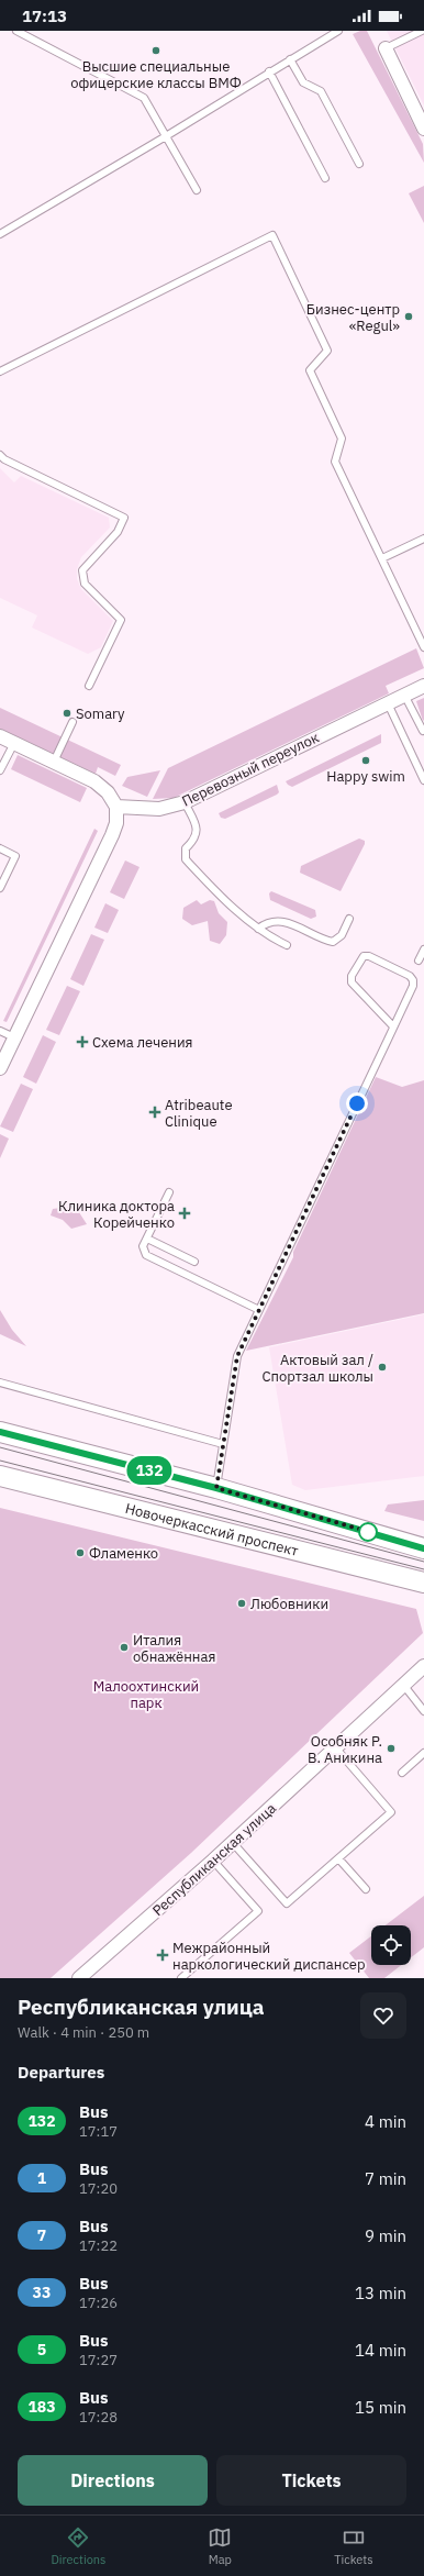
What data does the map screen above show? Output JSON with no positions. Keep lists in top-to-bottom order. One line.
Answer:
{"streets":{"main road":["Новочеркасский проспект"],"street":["Перевозный переулок","Республиканская улица"]},"parks":["Малоохтинский парк"],"places":{"other":["Высшие специальные офицерские классы ВМФ","Бизнес-центр «Regul»","Somary","Happy swim","Актовый зал / Спортзал школы","Фламенко","Любовники","Италия обнажённая","Особняк Р. В. Аникина"],"health":["Схема лечения","Atribeaute Clinique","Клиника доктора Корейченко","Межрайонный наркологический диспансер"]},"lines":["bus line 132"],"page":{"status":"17:13","on_map":"132","heading":[["Республиканская улица","Walk · 4 min · 250 m"],"Departures"],"list":[{"mark":"132","name":"Bus","note":"17:17","value":"4 min"},{"mark":"1","name":"Bus","note":"17:20","value":"7 min"},{"mark":"7","name":"Bus","note":"17:22","value":"9 min"},{"mark":"33","name":"Bus","note":"17:26","value":"13 min"},{"mark":"5","name":"Bus","note":"17:27","value":"14 min"},{"mark":"183","name":"Bus","note":"17:28","value":"15 min"}],"buttons":["Directions","Tickets"],"tabs":["Directions","Map","Tickets"]}}
